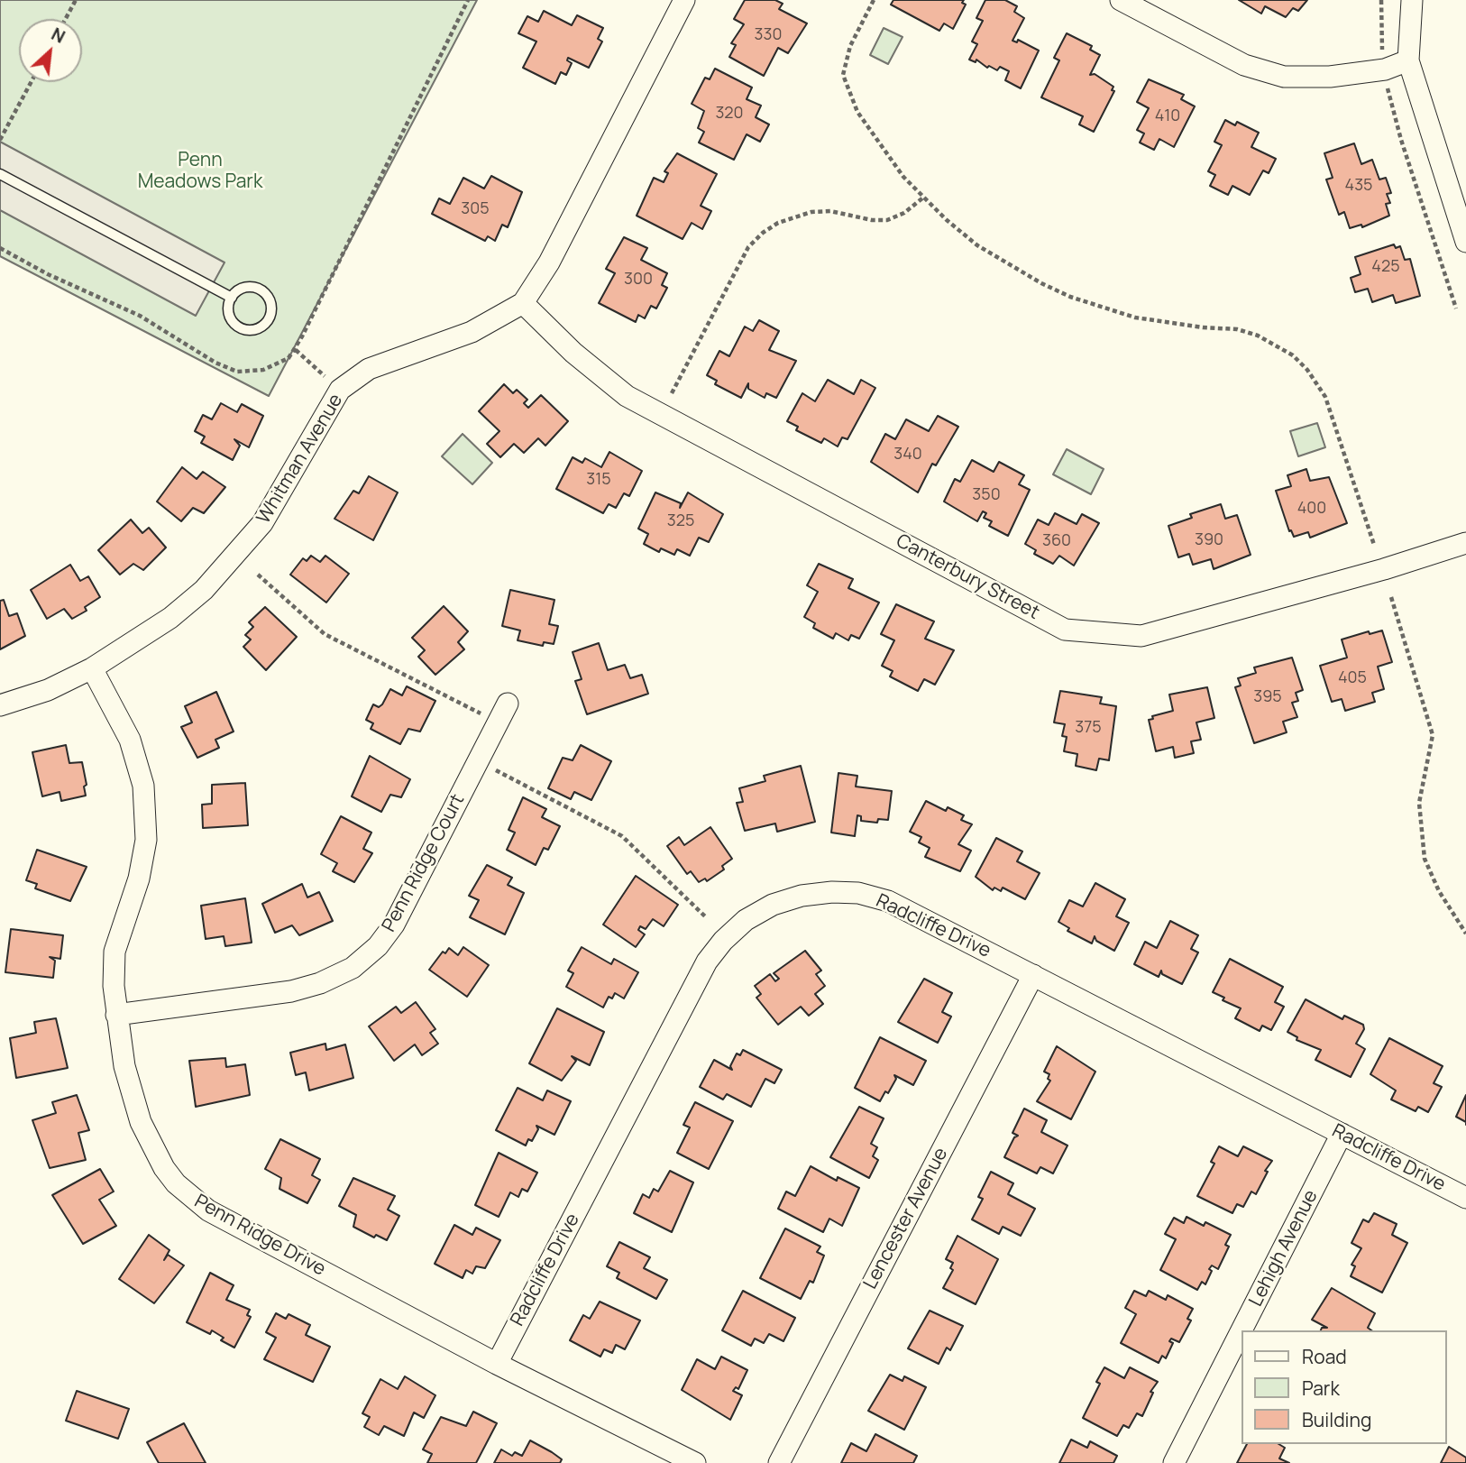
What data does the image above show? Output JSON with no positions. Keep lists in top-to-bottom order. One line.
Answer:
{"streets":{"street":["Whitman Avenue","Canterbury Street","Penn Ridge Court","Radcliffe Drive","Lencester Avenue","Penn Ridge Drive","Lehigh Avenue"]},"crossings":[["Whitman Avenue","Canterbury Street"],["Whitman Avenue","Penn Ridge Drive"],["Penn Ridge Court","Penn Ridge Drive"],["Radcliffe Drive","Lencester Avenue"],["Radcliffe Drive","Penn Ridge Drive"],["Radcliffe Drive","Lehigh Avenue"]],"parks":["Penn Meadows Park"],"house_numbers":["330","320","410","435","305","425","300","340","315","350","400","325","390","360","405","395","375"],"legend":["Road","Park","Building"],"north":"top right"}
